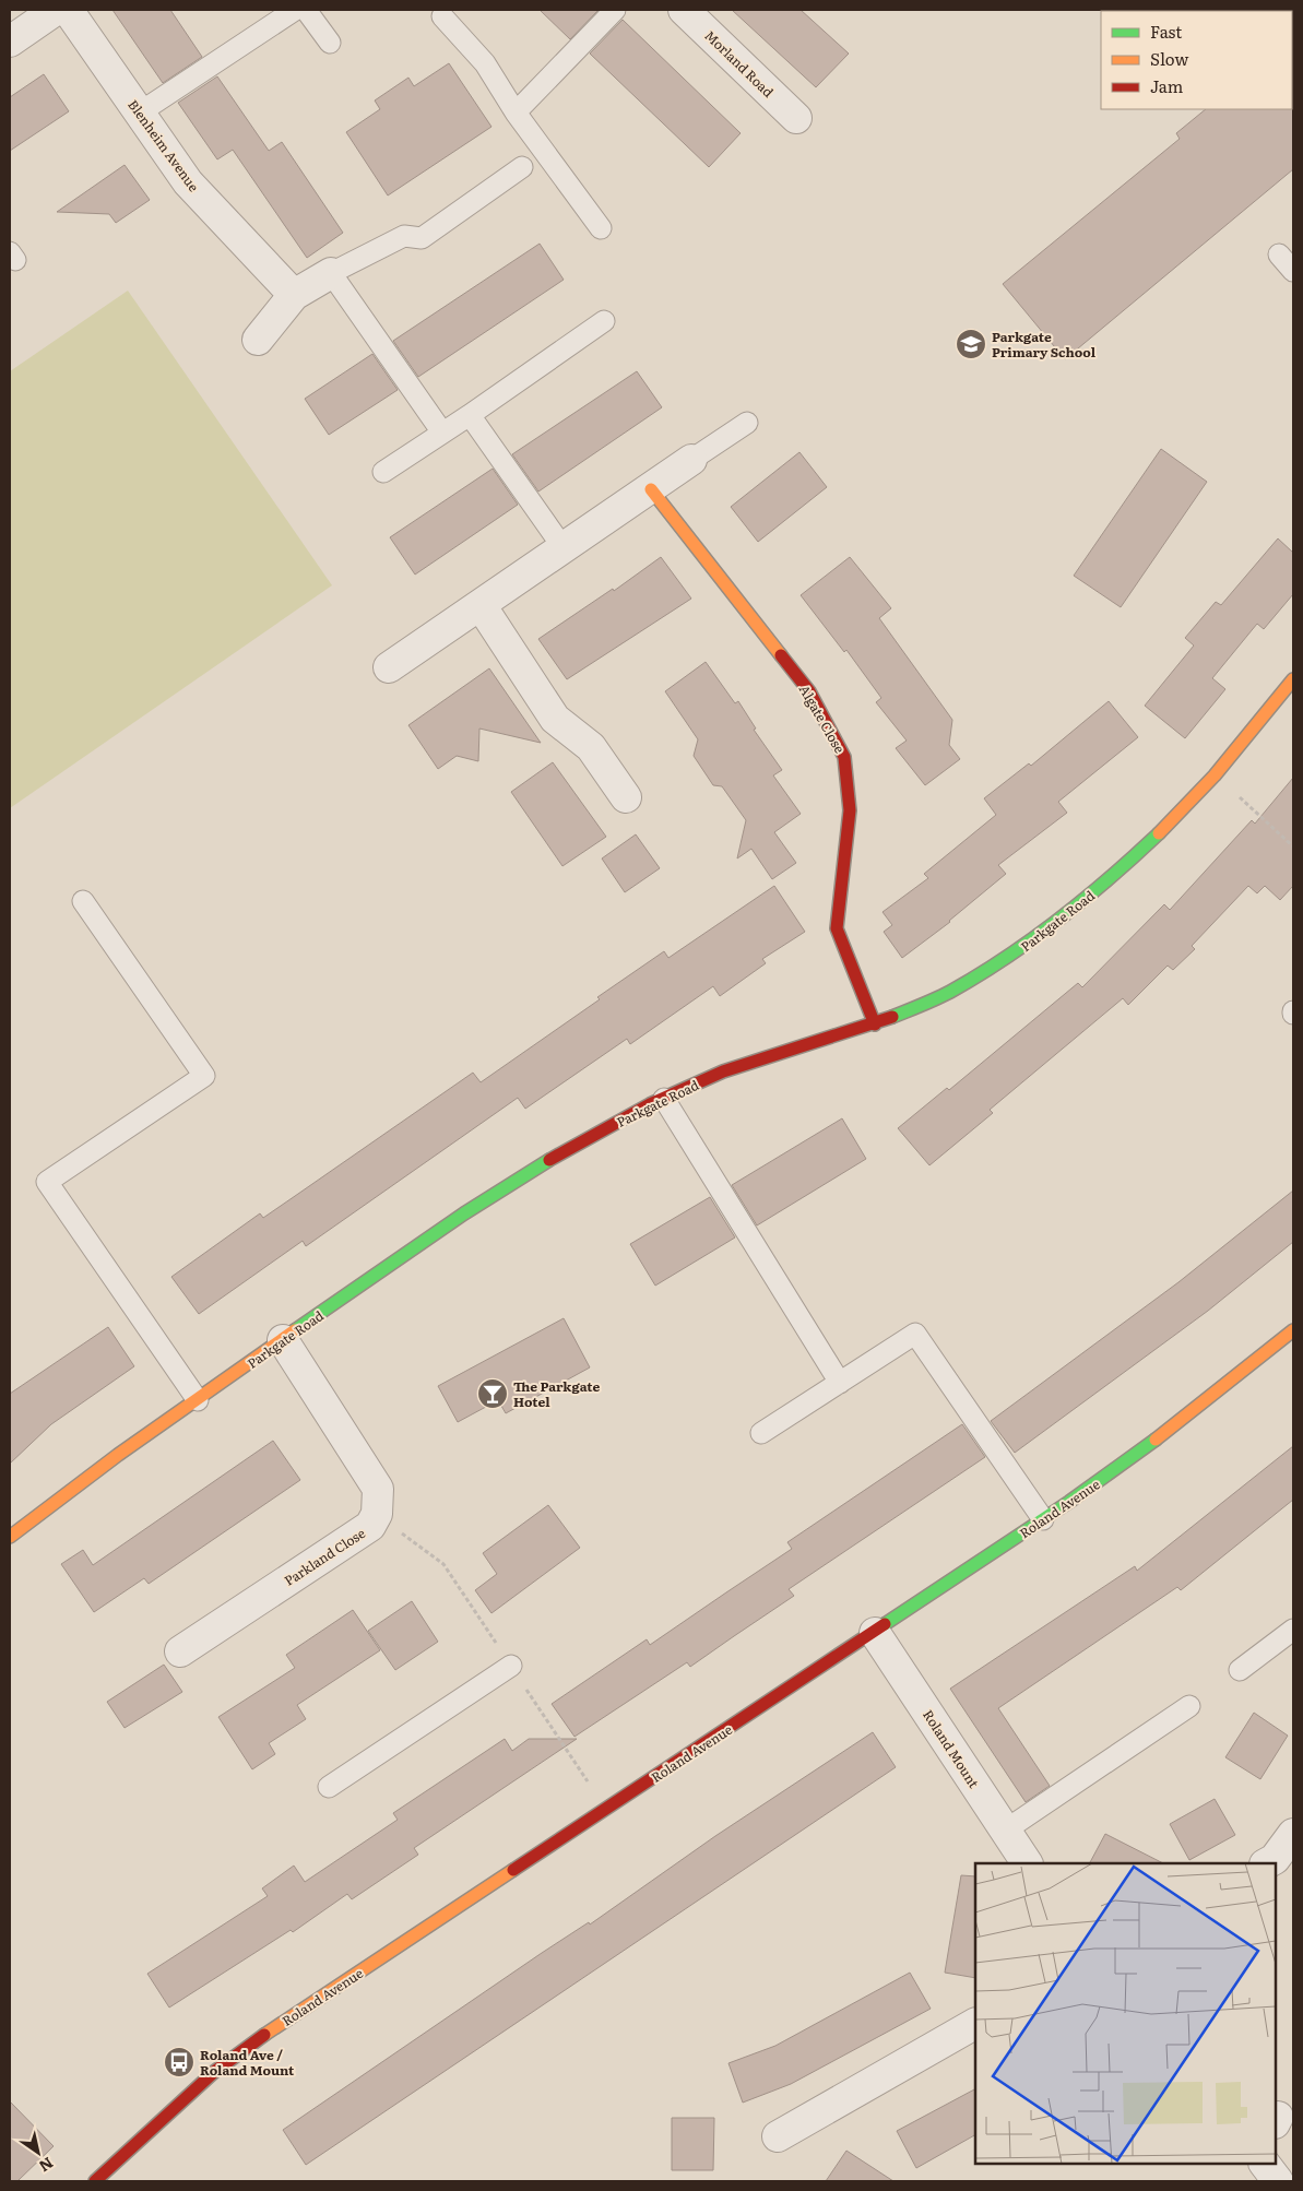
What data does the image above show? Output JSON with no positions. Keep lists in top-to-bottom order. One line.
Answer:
{"streets":{"street":["Morland Road","Blenheim Avenue","Algate Close","Parkgate Road","Roland Avenue","Parkland Close","Roland Mount"]},"crossings":[["Algate Close","Parkgate Road"],["Parkgate Road","Parkland Close"],["Roland Avenue","Roland Mount"]],"places":{"school or university":["Parkgate Primary School"],"bar":["The Parkgate Hotel"],"bus stop":["Roland Ave / Roland Mount"]},"legend":["Fast","Slow","Jam"],"north":"bottom right"}
